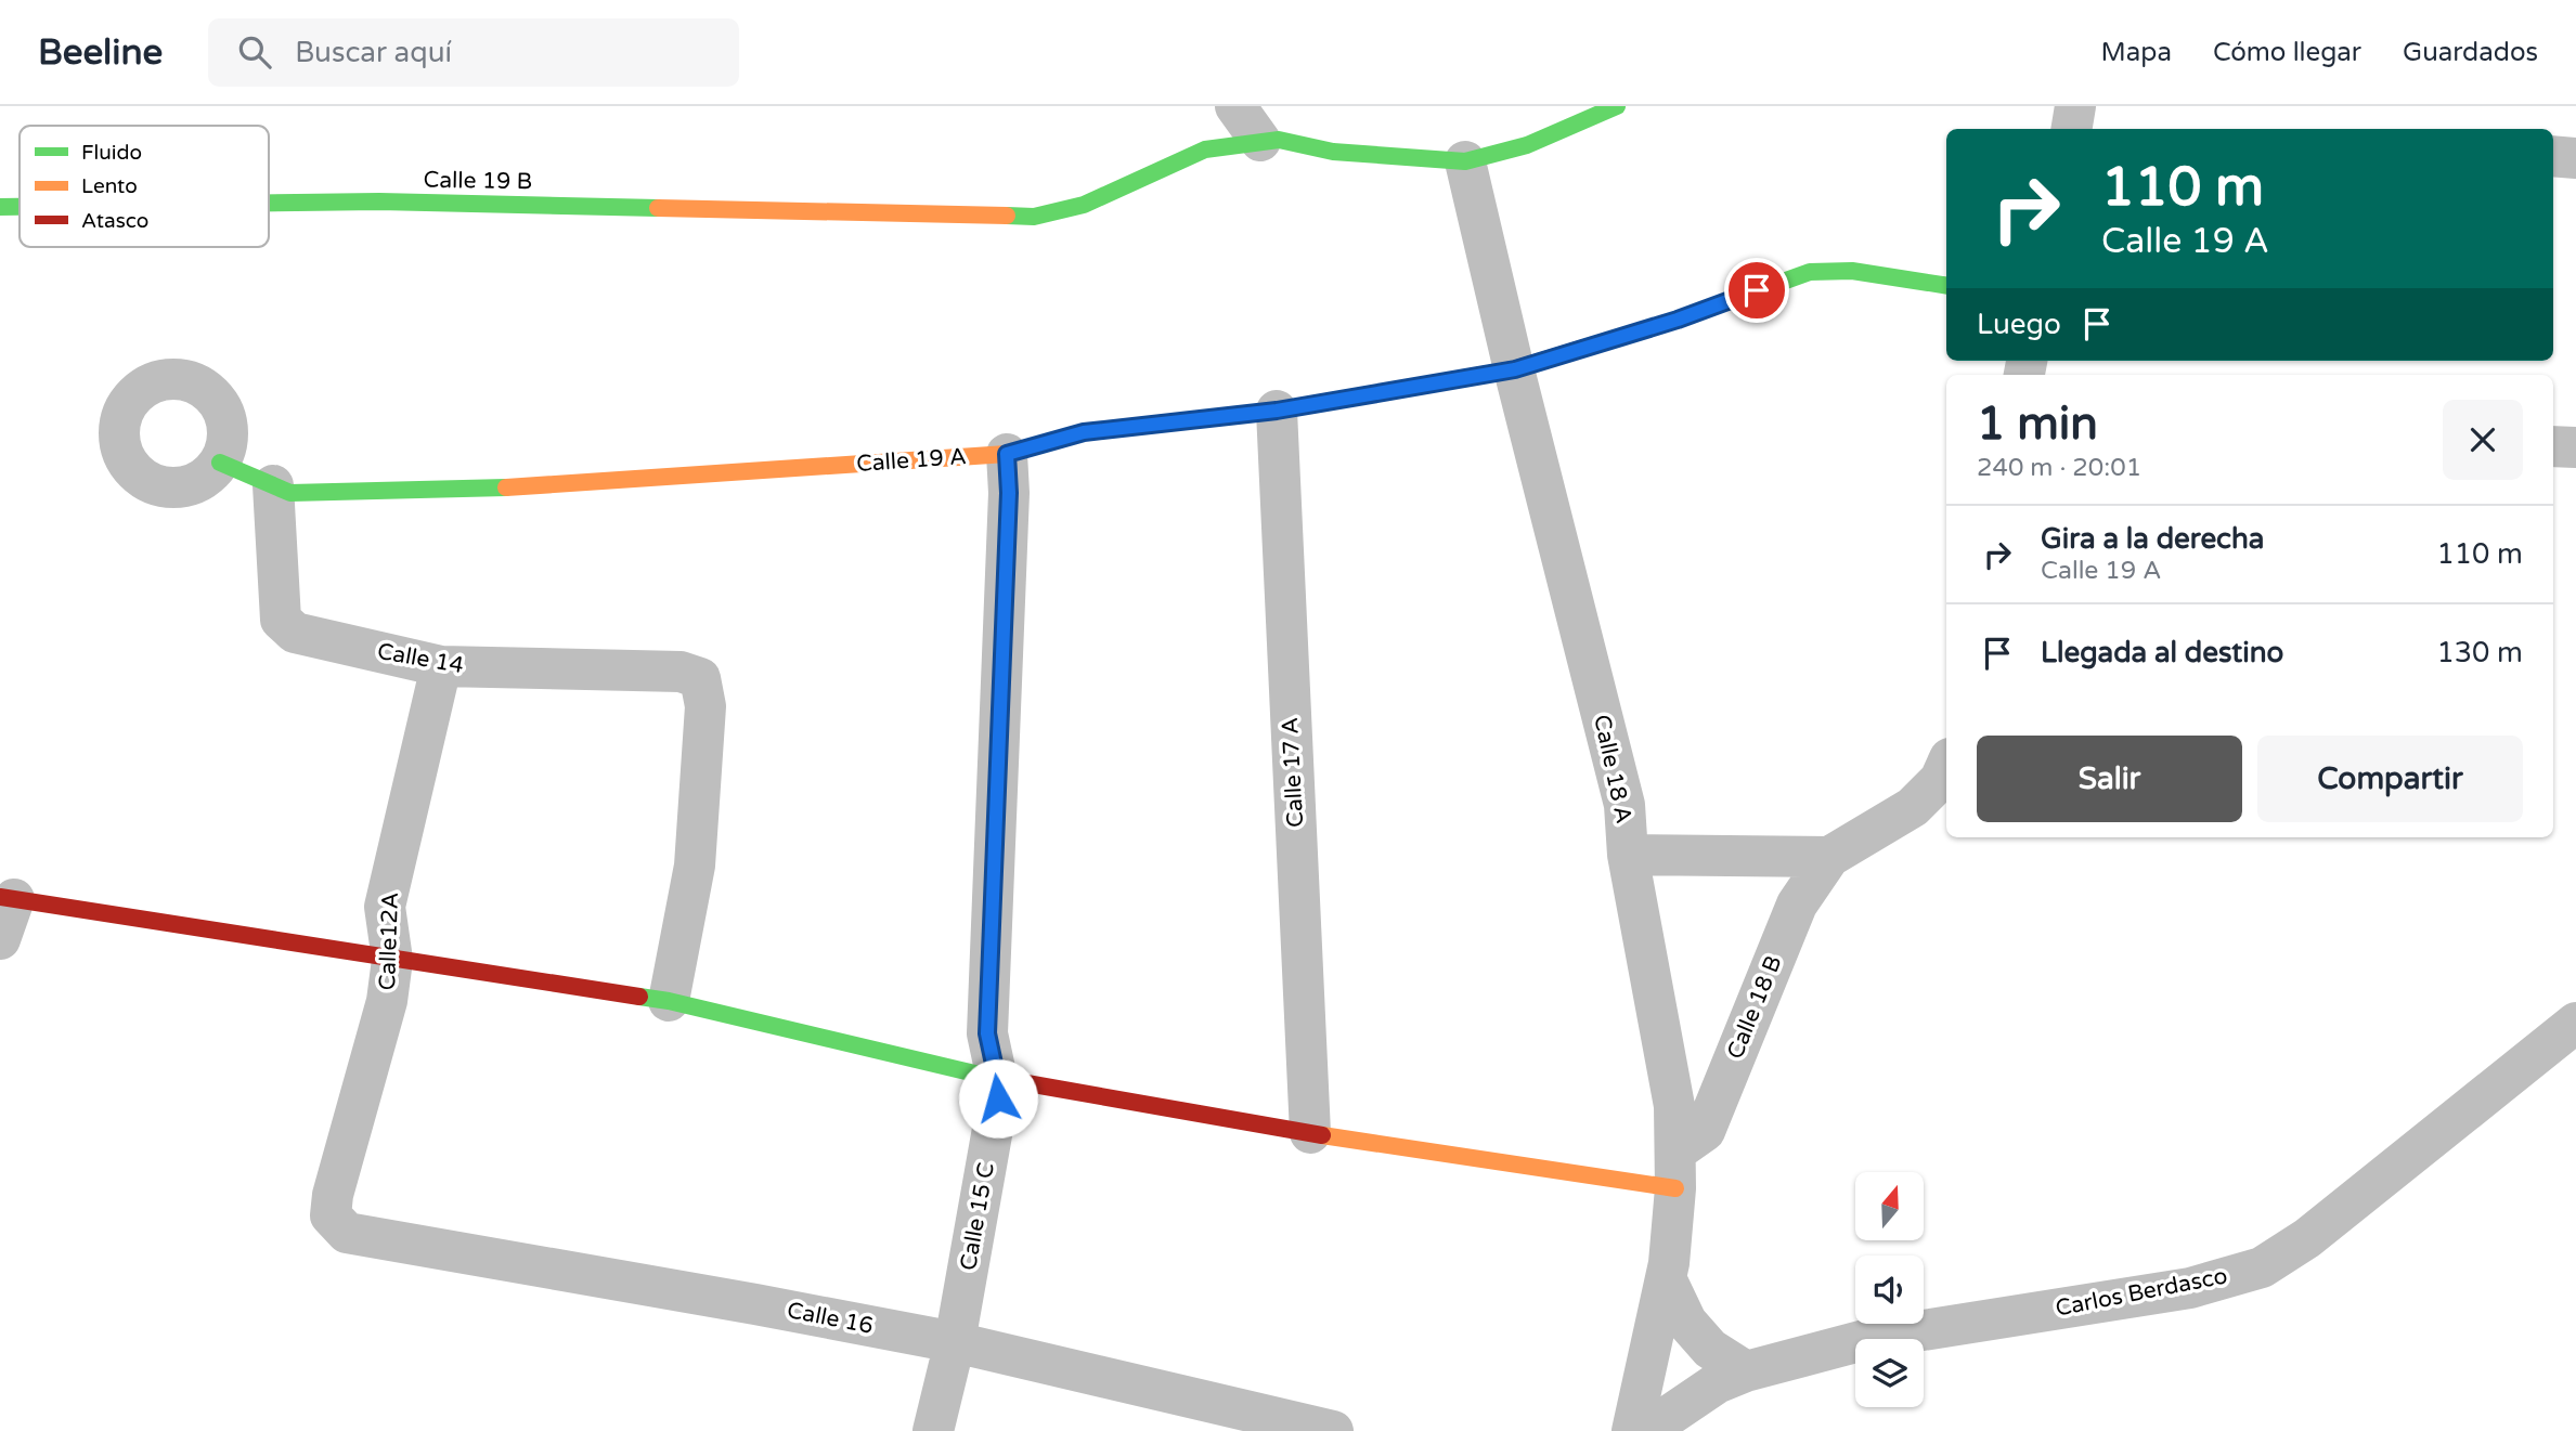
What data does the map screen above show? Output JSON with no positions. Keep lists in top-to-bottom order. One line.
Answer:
{"streets":{"street":["Calle 19 B","Calle 19 A","Calle 14","Calle 18 A","Calle 17 A","Calle12A","Calle 18 B","Calle 15 C","Carlos Berdasco","Calle 16"]},"crossings":[["Calle 19 B","Calle 18 A"],["Calle 19 A","Calle 14"],["Calle 19 A","Calle 18 A"],["Calle 19 A","Calle 17 A"],["Calle 19 A","Calle 15 C"],["Calle 14","Calle12A"],["Calle 18 A","Calle 18 B"],["Calle12A","Calle 16"],["Calle 15 C","Calle 16"]],"legend":["Fluido","Lento","Atasco"],"north":"top","page":{"header":"Beeline","search":"Buscar aquí","nav":["Mapa","Cómo llegar","Guardados"],"turn":["110 m","Calle 19 A"],"then":"Luego","heading":["1 min","240 m · 20:01"],"list":[{"name":"Gira a la derecha","note":"Calle 19 A","value":"110 m"},{"name":"Llegada al destino","value":"130 m"}],"buttons":["Salir","Compartir"]}}
